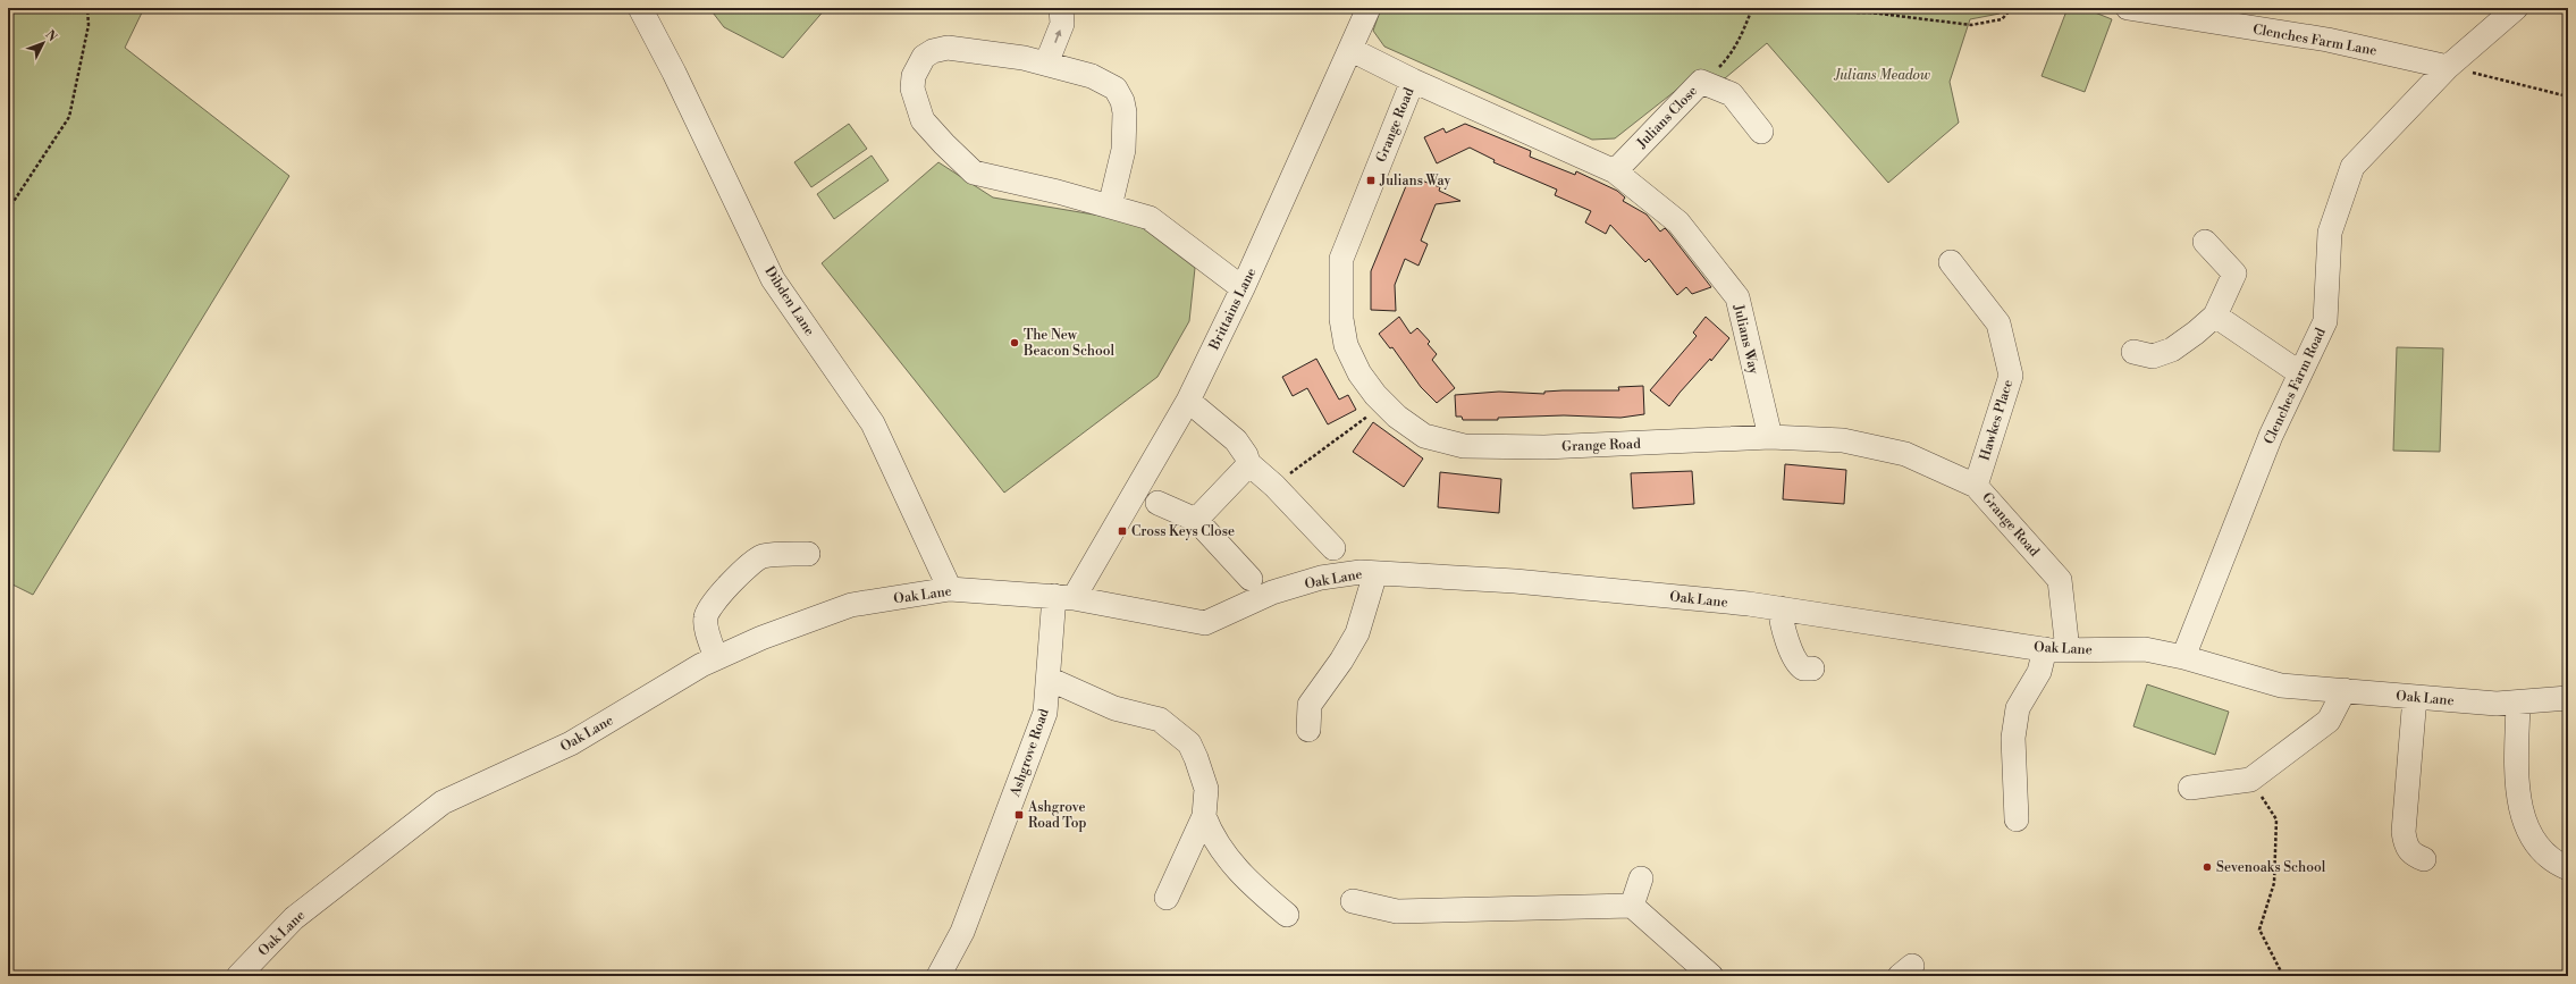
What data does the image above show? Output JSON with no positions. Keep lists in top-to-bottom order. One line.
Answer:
{"streets":{"street":["Clenches Farm Lane","Julians Close","Grange Road","Dibden Lane","Brittains Lane","Julians Way","Clenches Farm Road","Hawkes Place","Oak Lane","Ashgrove Road"]},"crossings":[["Clenches Farm Lane","Clenches Farm Road"],["Julians Close","Julians Way"],["Grange Road","Julians Way"],["Grange Road","Hawkes Place"],["Grange Road","Oak Lane"],["Dibden Lane","Oak Lane"],["Brittains Lane","Julians Way"],["Brittains Lane","Oak Lane"],["Brittains Lane","Ashgrove Road"],["Clenches Farm Road","Oak Lane"],["Oak Lane","Ashgrove Road"]],"parks":["Julians Meadow"],"places":{"transit":["Julians Way","Cross Keys Close","Ashgrove Road Top"],"other":["The New Beacon School","Sevenoaks School"]},"north":"top right"}
